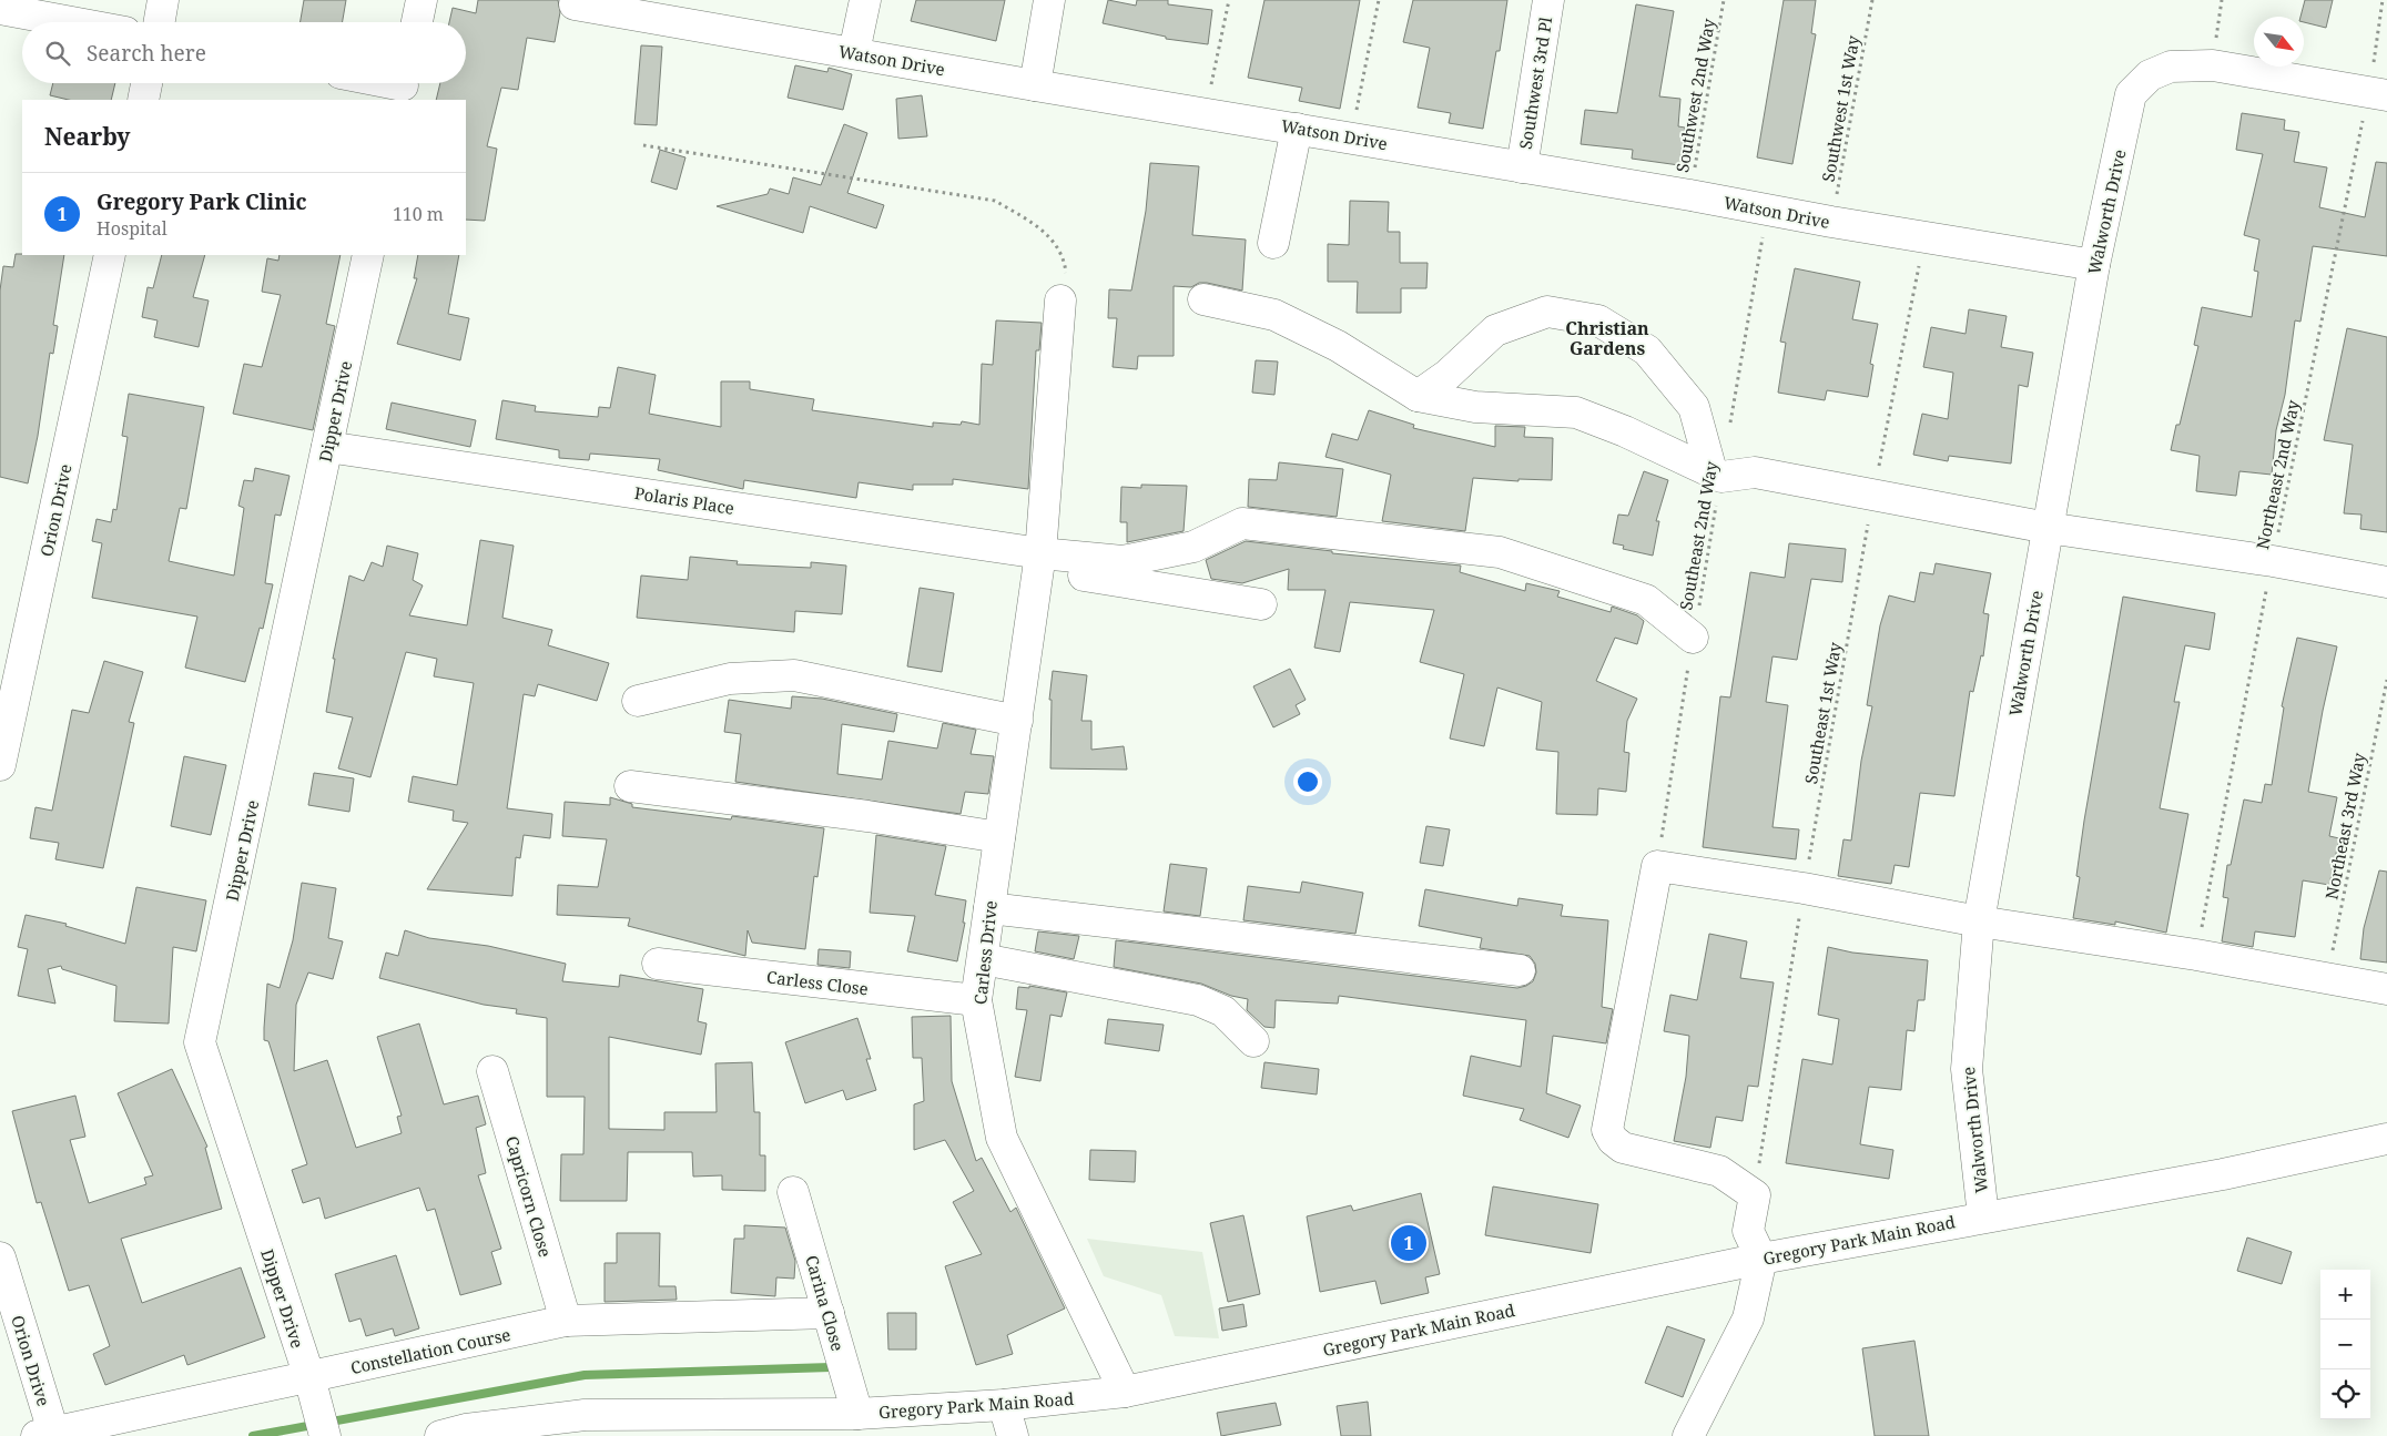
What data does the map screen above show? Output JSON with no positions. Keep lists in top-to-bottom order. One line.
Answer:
{"streets":{"street":["Watson Drive","Southwest 3rd Pl","Walworth Drive","Dipper Drive","Polaris Place","Orion Drive","Carless Drive","Carless Close","Capricorn Close","Gregory Park Main Road","Carina Close","Constellation Course"],"path":["Southwest 2nd Way","Southwest 1st Way","Northeast 2nd Way","Southeast 2nd Way","Southeast 1st Way","Northeast 3rd Way"]},"crossings":[["Watson Drive","Southwest 3rd Pl"],["Watson Drive","Southwest 2nd Way"],["Watson Drive","Southwest 1st Way"],["Watson Drive","Walworth Drive"],["Watson Drive","Southeast 2nd Way"],["Watson Drive","Southeast 1st Way"],["Walworth Drive","Gregory Park Main Road"],["Dipper Drive","Polaris Place"],["Dipper Drive","Constellation Course"],["Polaris Place","Carless Drive"],["Orion Drive","Constellation Course"],["Carless Drive","Carless Close"],["Carless Drive","Gregory Park Main Road"],["Capricorn Close","Constellation Course"],["Gregory Park Main Road","Carina Close"],["Carina Close","Constellation Course"]],"districts":["Christian Gardens"],"north":"bottom right","page":{"search":"Search here","heading":"Nearby","list":[{"mark":"1","name":"Gregory Park Clinic","note":"Hospital","value":"110 m"}],"pins":"1","map_buttons":["+","−"]}}
